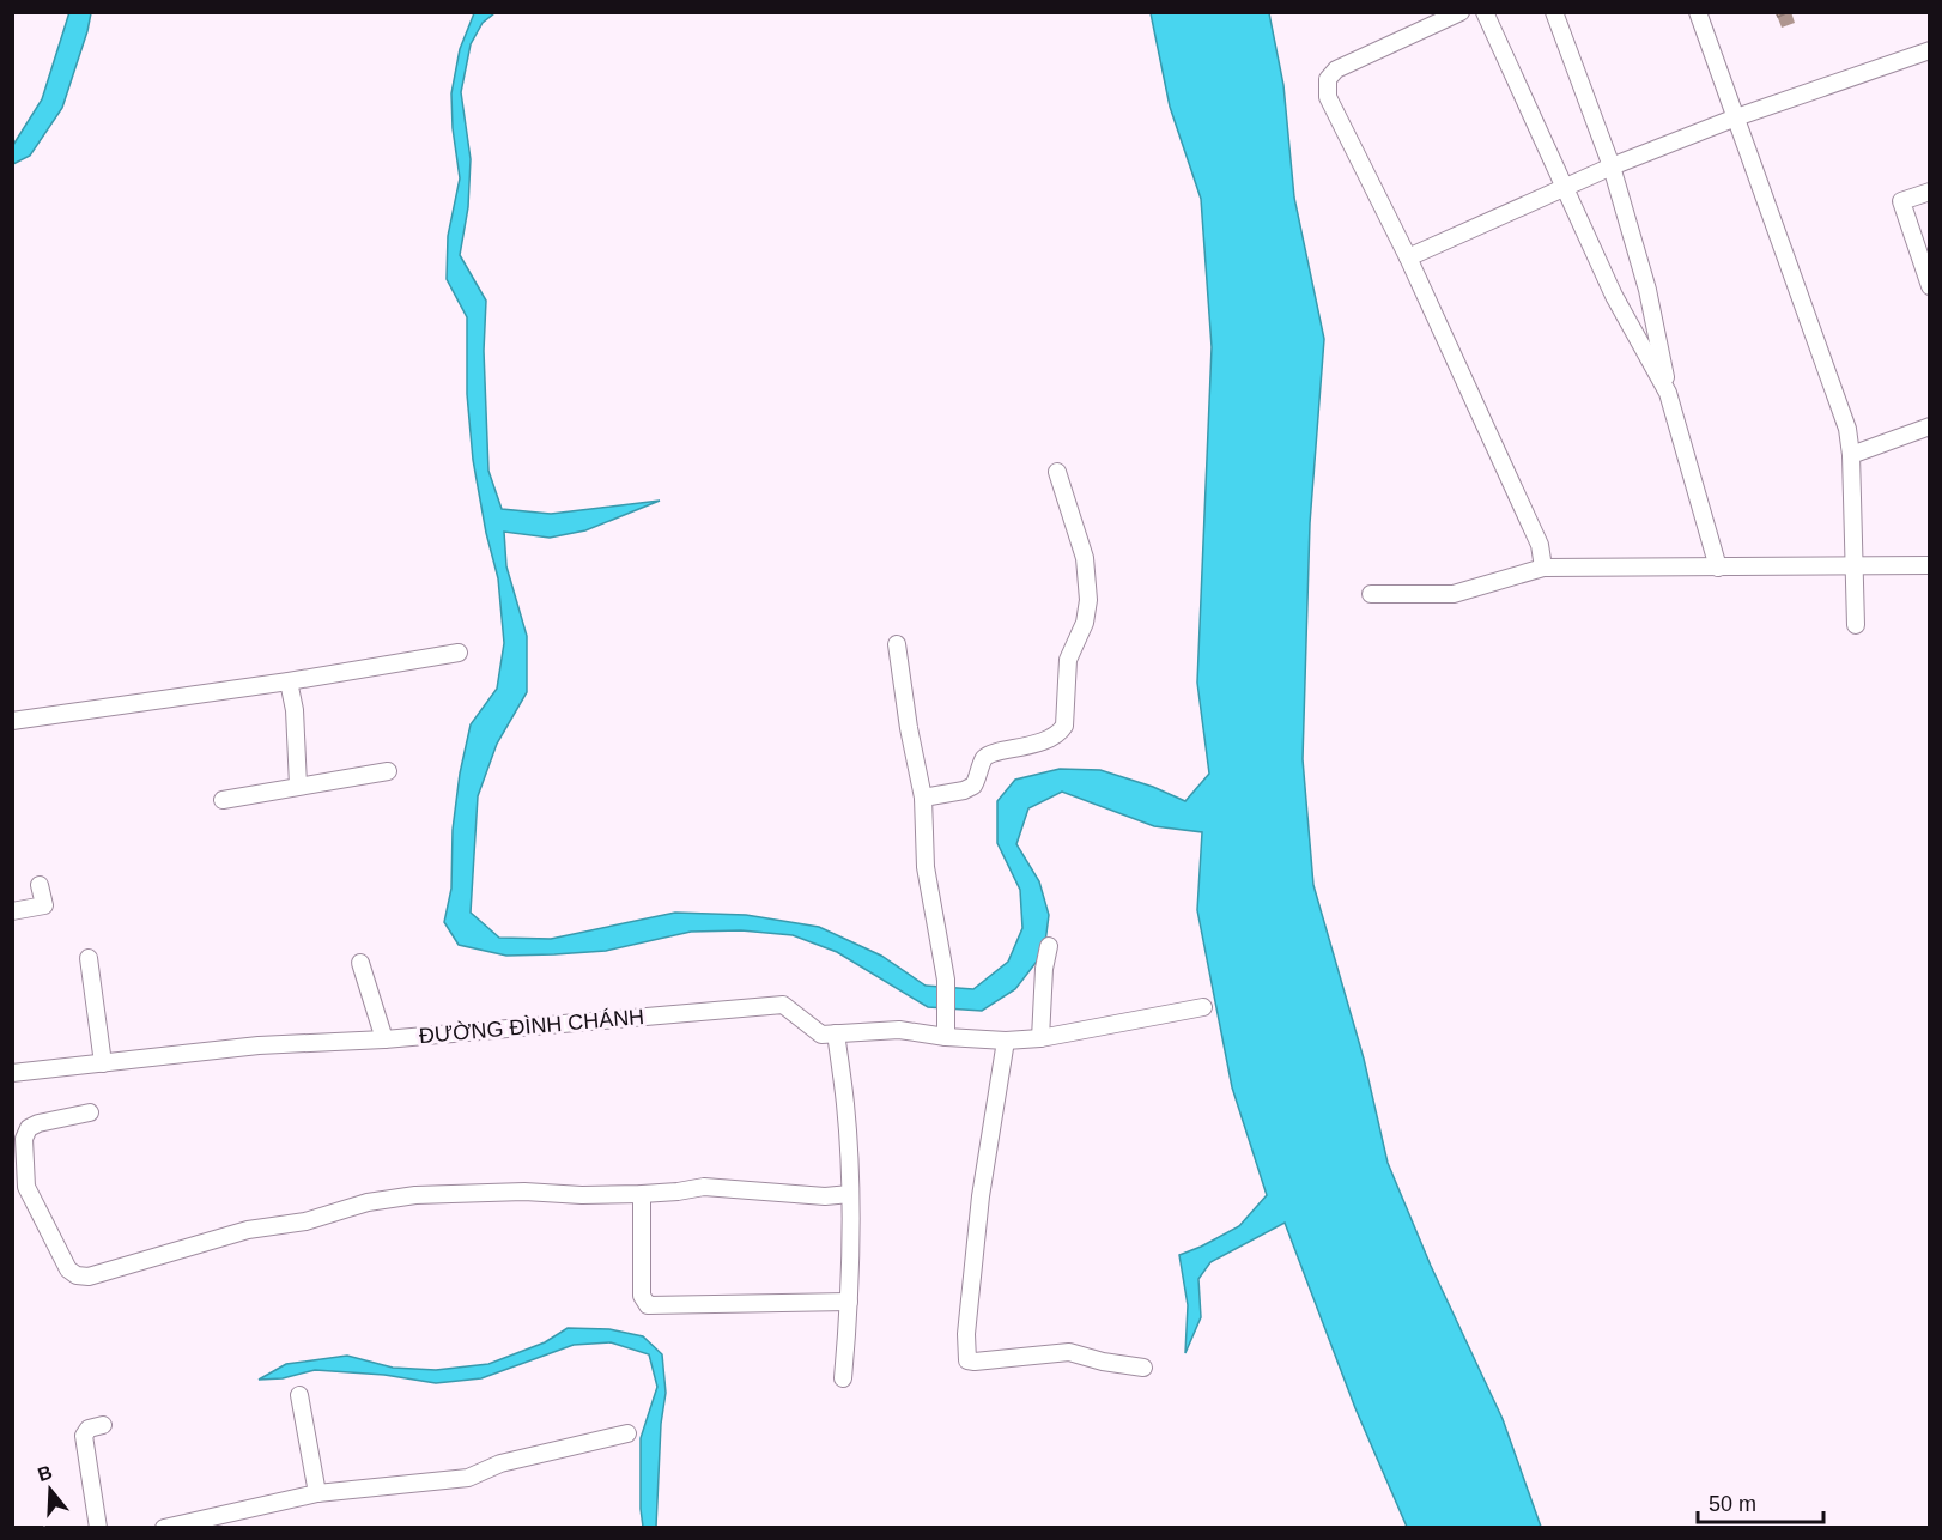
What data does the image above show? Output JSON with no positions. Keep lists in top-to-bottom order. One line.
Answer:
{"streets":{"street":["ĐƯỜNG ĐÌNH CHÁNH"]},"scale_bar":"50 m","north":"top"}
